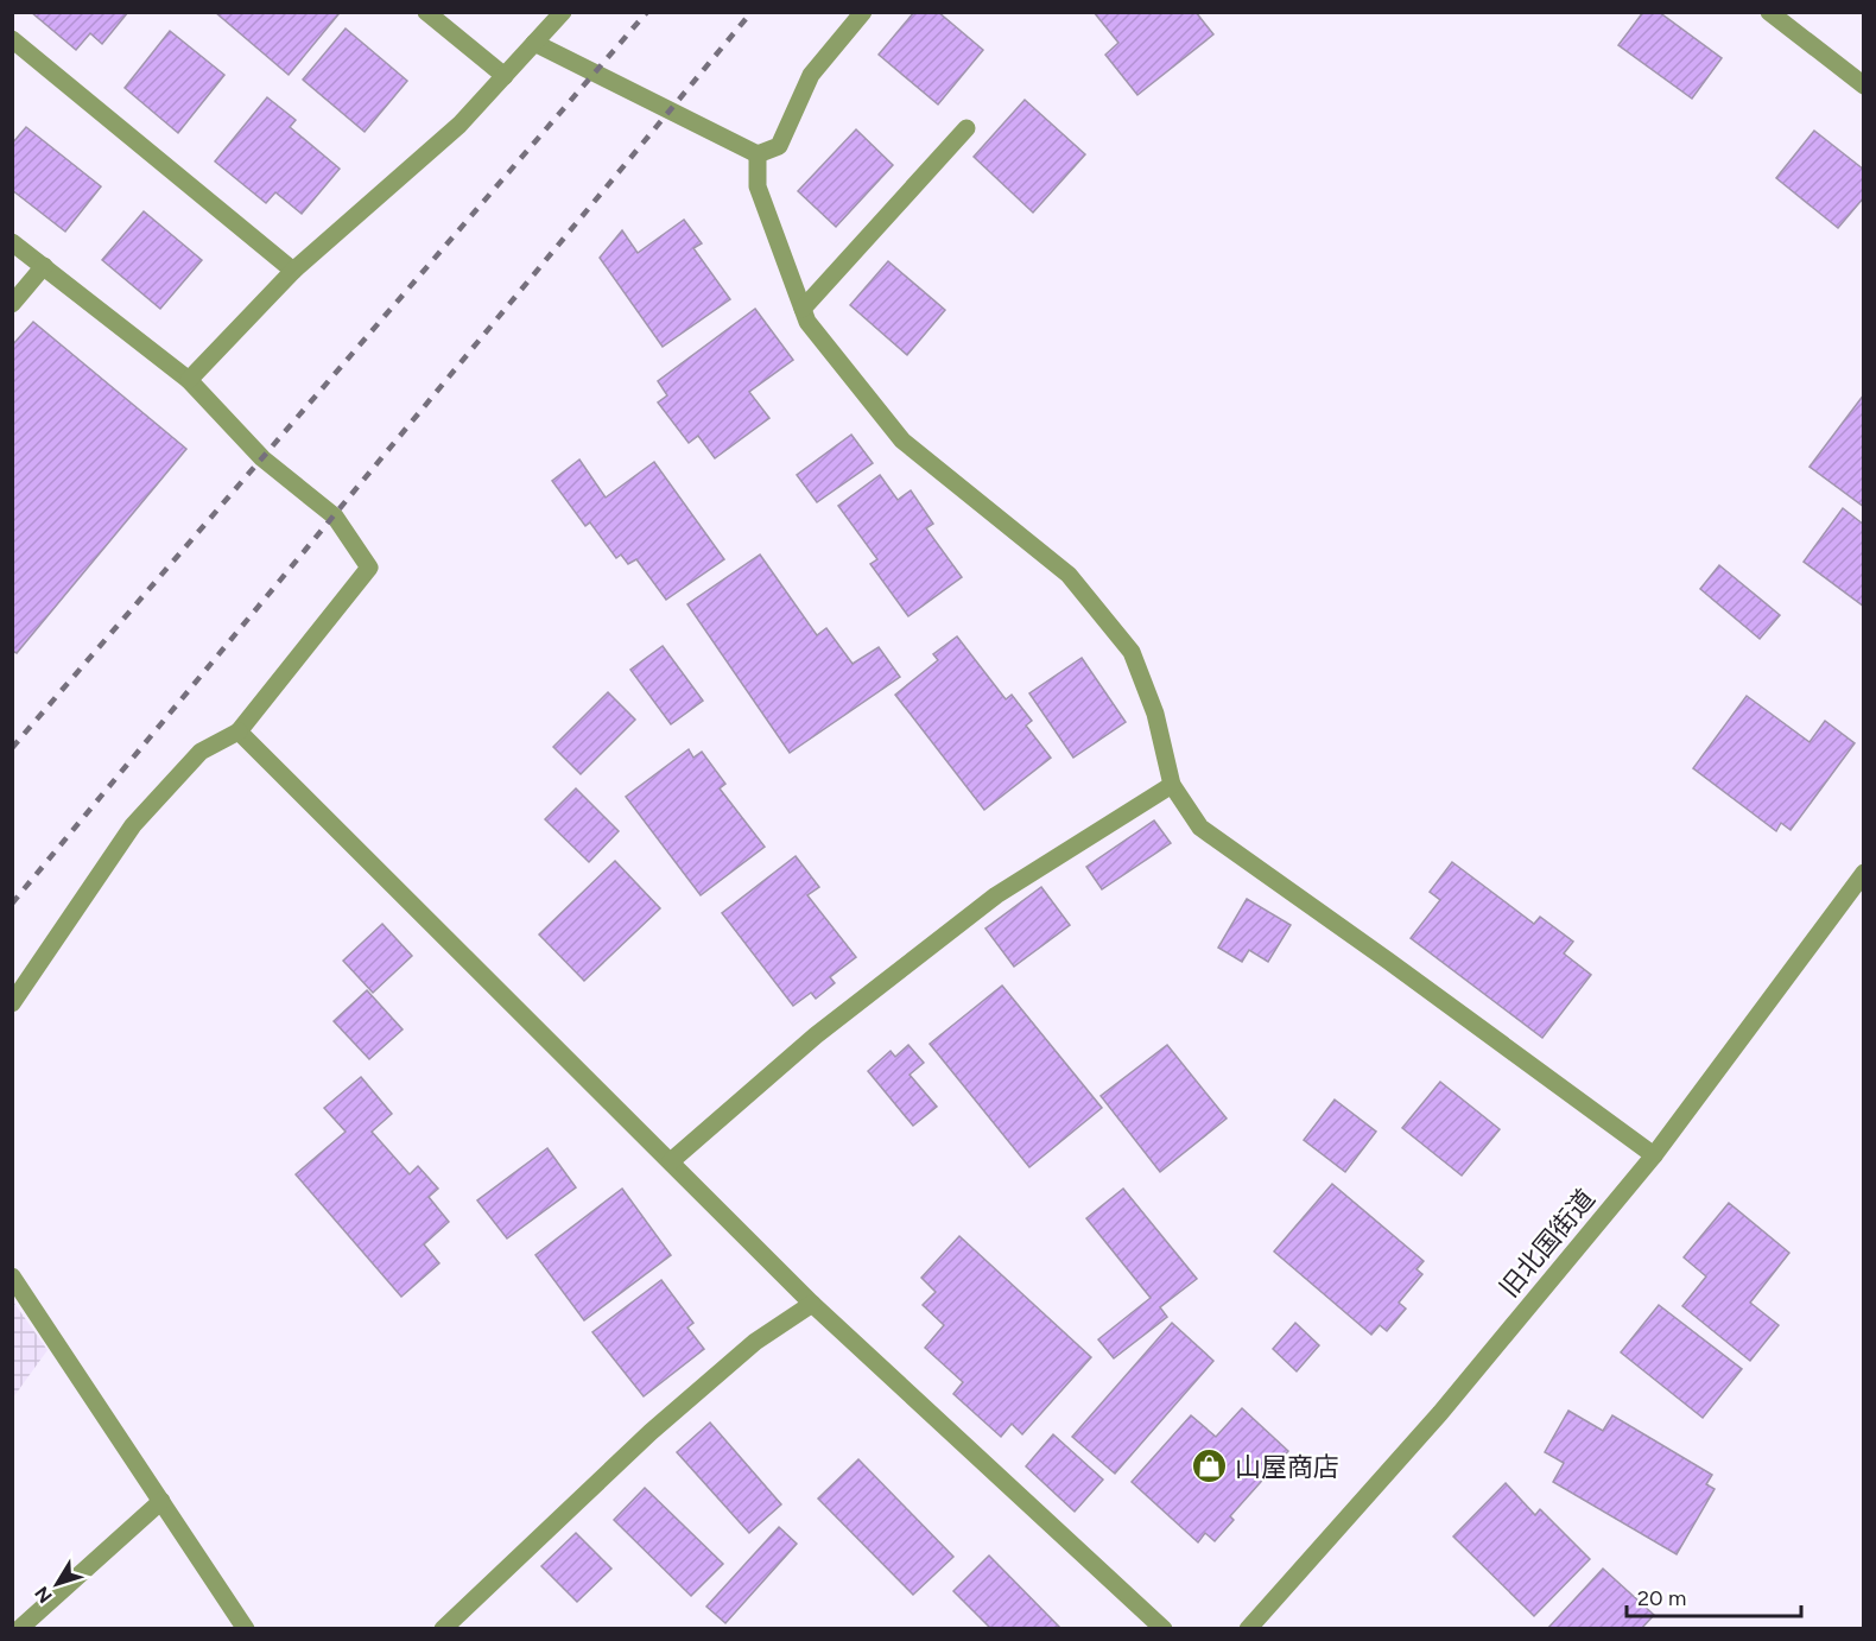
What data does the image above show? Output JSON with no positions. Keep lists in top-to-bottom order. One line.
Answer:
{"streets":{"street":["旧北国街道"]},"places":{"shop":["山屋商店"]},"scale_bar":"20 m","north":"bottom left"}
